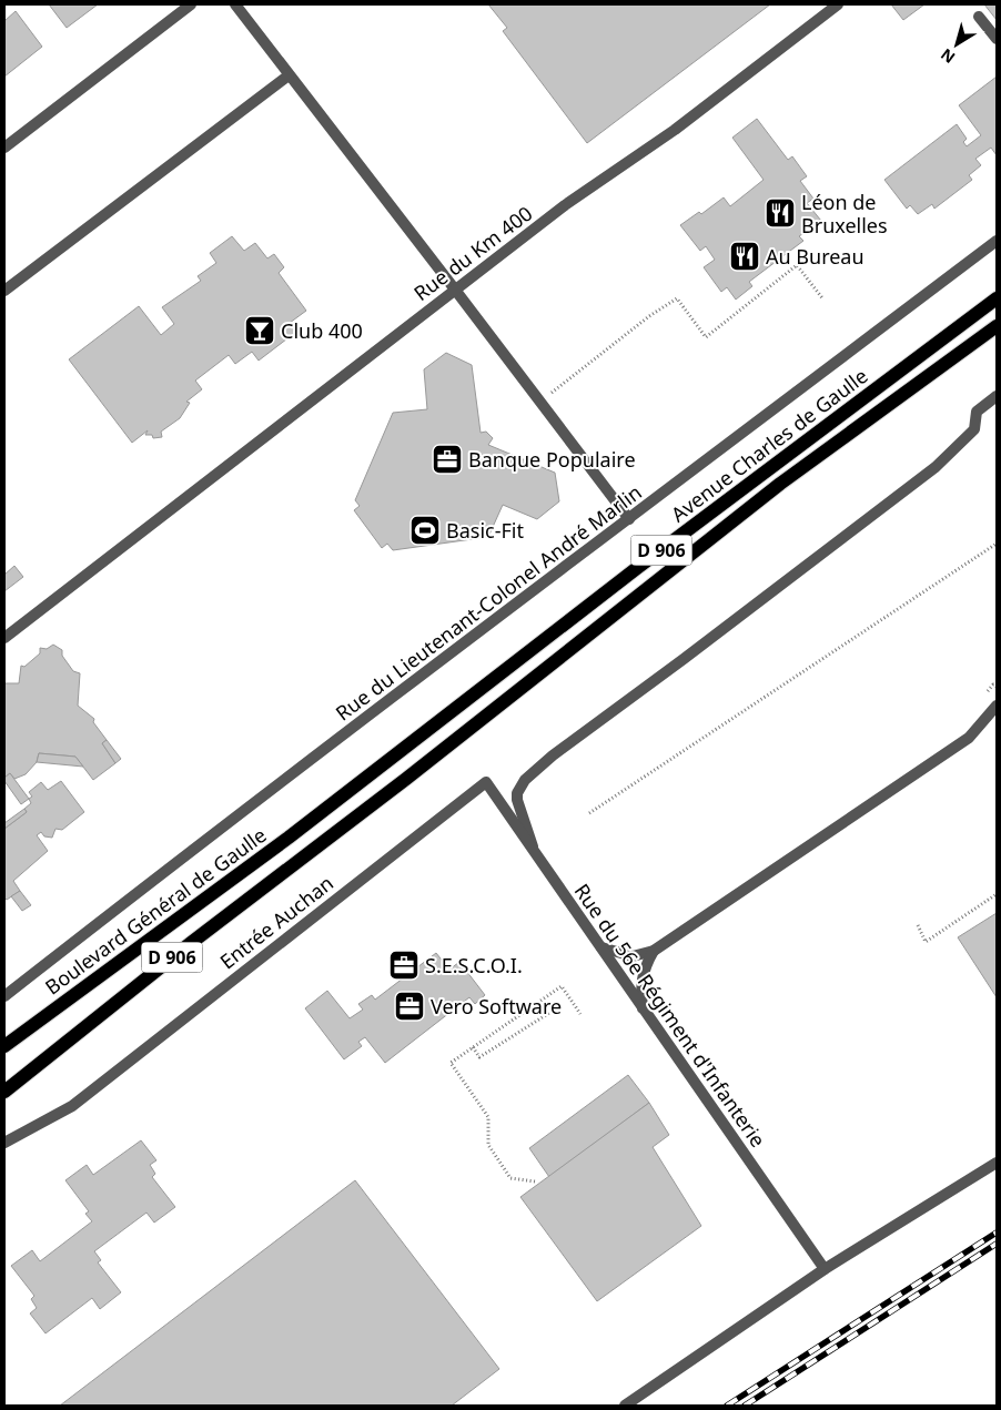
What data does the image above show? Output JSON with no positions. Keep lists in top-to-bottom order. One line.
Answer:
{"streets":{"main road":["Avenue Charles de Gaulle","D 906","Boulevard Général de Gaulle"],"street":["Rue du Km 400","Rue du Lieutenant-Colonel André Marlin","Entrée Auchan","Rue du 56e Régiment d'Infanterie"]},"crossings":[["Avenue Charles de Gaulle","Boulevard Général de Gaulle"],["Entrée Auchan","Rue du 56e Régiment d'Infanterie"]],"places":{"restaurant":["Léon de Bruxelles","Au Bureau"],"bar":["Club 400"],"office":["Banque Populaire","S.E.S.C.O.I.","Vero Software"],"sports":["Basic-Fit"]},"north":"bottom left"}
